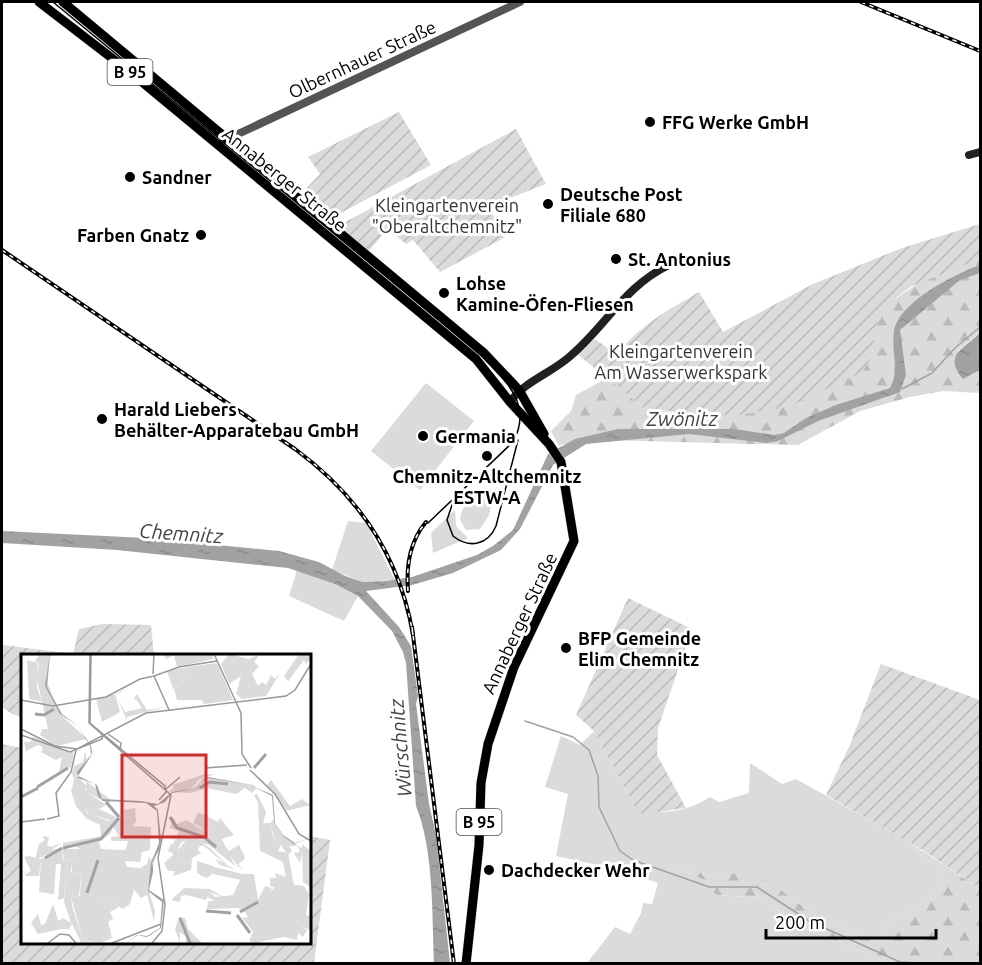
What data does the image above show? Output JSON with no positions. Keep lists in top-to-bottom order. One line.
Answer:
{"streets":{"main road":["B 95","Annaberger Straße"],"street":["Olbernhauer Straße"]},"crossings":[["Olbernhauer Straße","Annaberger Straße"]],"water":["Zwönitz","Chemnitz","Würschnitz"],"parks":["Kleingartenverein \"Oberaltchemnitz\"","Kleingartenverein Am Wasserwerkspark"],"places":["FFG Werke GmbH","Sandner","Deutsche Post Filiale 680","Farben Gnatz","St. Antonius","Lohse Kamine-Öfen-Fliesen","Harald Liebers Behälter-Apparatebau GmbH","Germania","Chemnitz-Altchemnitz ESTW-A","BFP Gemeinde Elim Chemnitz","Dachdecker Wehr"],"scale_bar":"200 m"}
